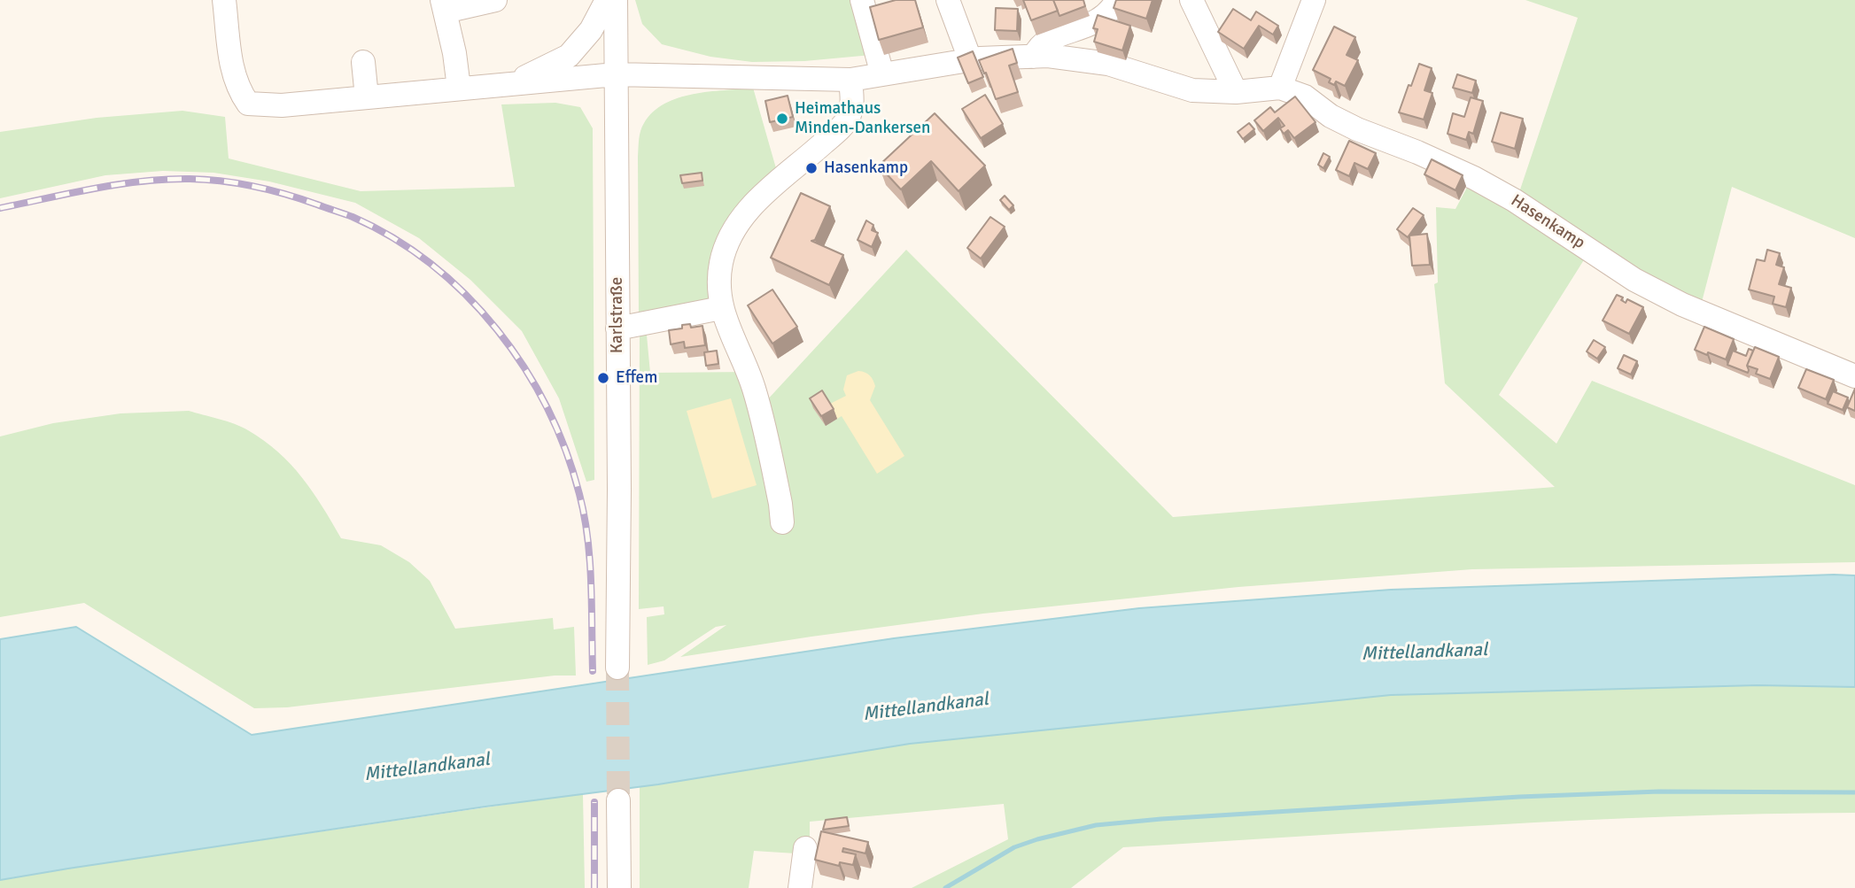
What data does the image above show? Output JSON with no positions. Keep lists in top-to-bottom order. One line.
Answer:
{"streets":{"street":["Hasenkamp","Karlstraße"]},"crossings":[["Hasenkamp","Karlstraße"]],"water":["Mittellandkanal"],"places":["Heimathaus Minden-Dankersen","Hasenkamp","Effem"]}
